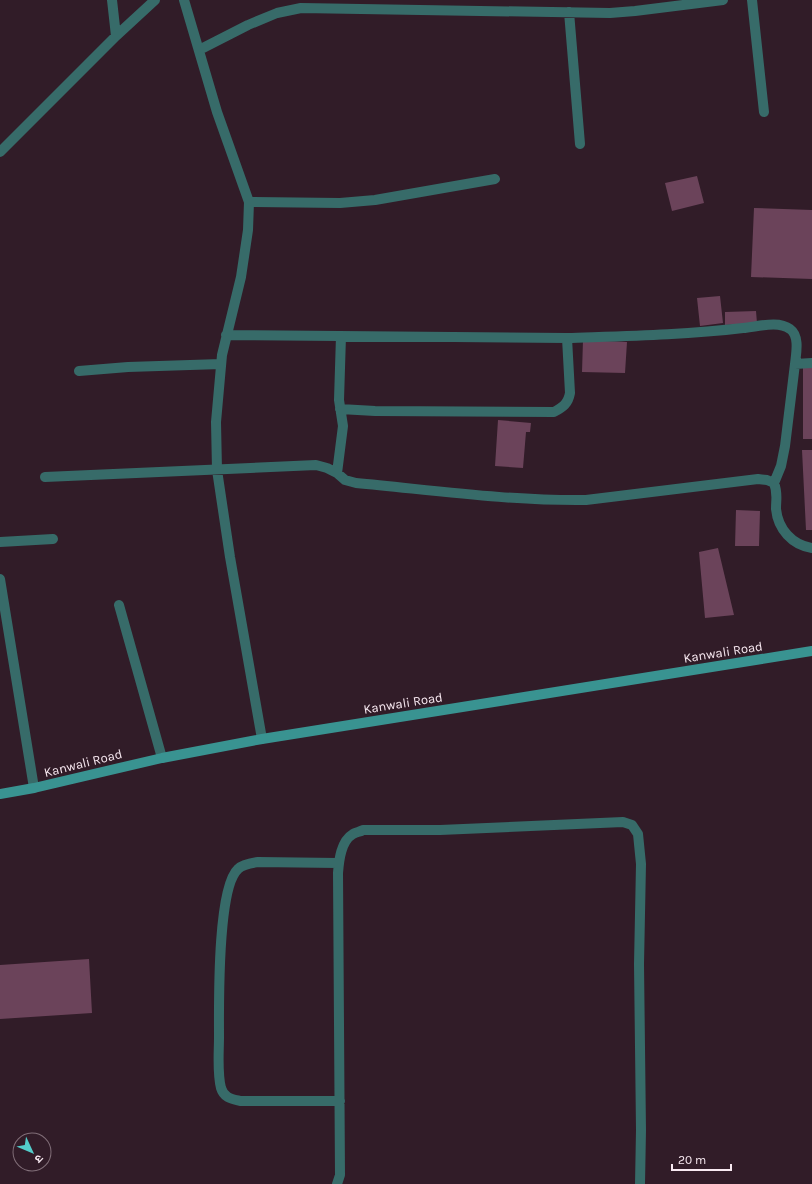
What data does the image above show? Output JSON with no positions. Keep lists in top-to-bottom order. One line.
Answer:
{"streets":{"street":["Kanwali Road"]},"scale_bar":"20 m","north":"bottom right"}
